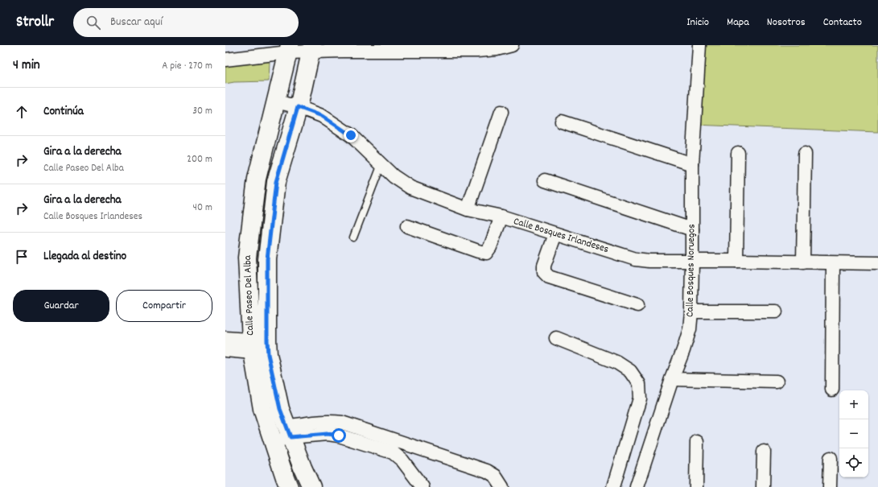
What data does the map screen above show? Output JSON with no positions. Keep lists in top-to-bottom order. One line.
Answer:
{"streets":{"street":["Calle Bosques Irlandeses","Calle Bosques Noruegos","Calle Paseo Del Alba"]},"crossings":[["Calle Bosques Irlandeses","Calle Bosques Noruegos"],["Calle Bosques Irlandeses","Calle Paseo Del Alba"]],"page":{"header":"Strollr","search":"Buscar aquí","nav":["Inicio","Mapa","Nosotros","Contacto"],"heading":["4 min","A pie · 270 m"],"list":[["Continúa","30 m"],["Gira a la derecha","Calle Paseo Del Alba","200 m"],["Gira a la derecha","Calle Bosques Irlandeses","40 m"],"Llegada al destino"],"buttons":["Guardar","Compartir"],"map_buttons":["+","−"]}}
